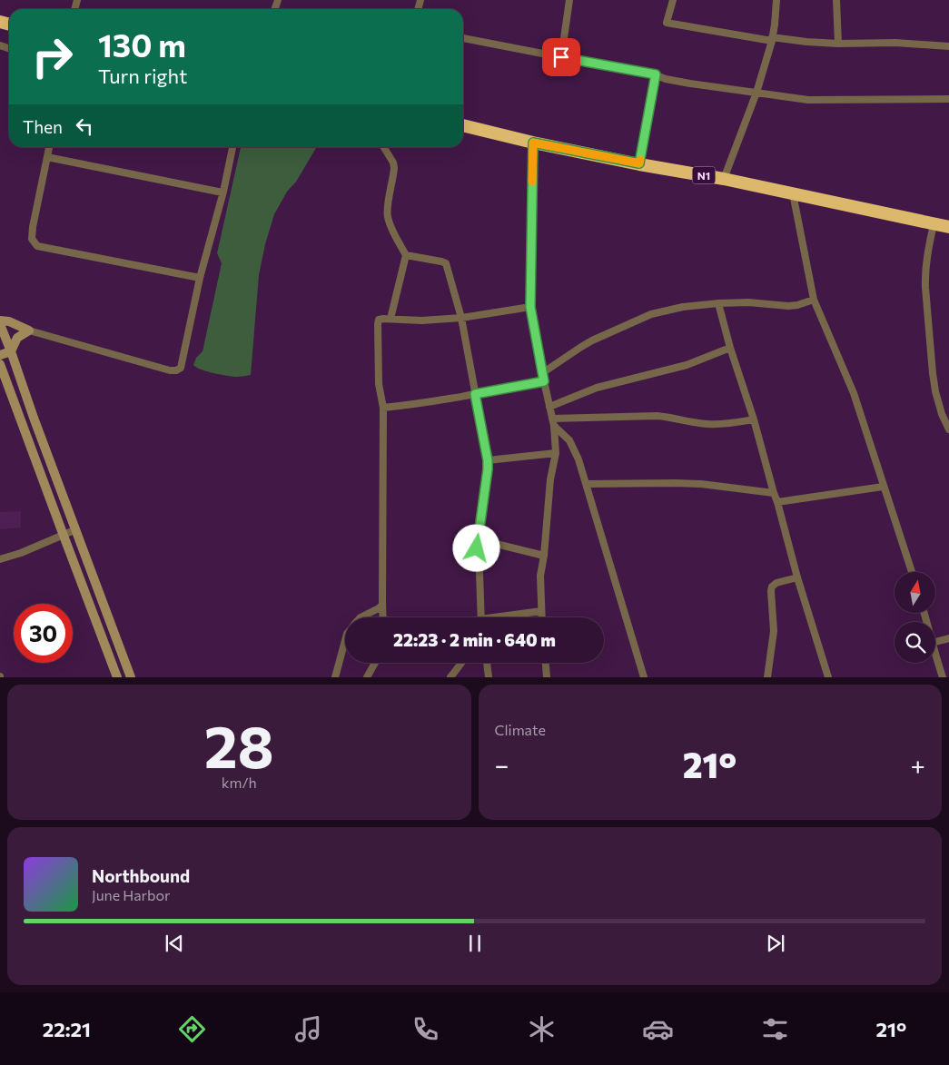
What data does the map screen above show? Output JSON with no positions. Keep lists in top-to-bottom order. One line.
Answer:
{"streets":{"highway":["N1"]},"north":"top","page":{"turn":["130 m","Turn right"],"then":"Then","limit":"30","trip":"22:23 · 2 min · 640 m","tile":[["28","km/h"],"Climate"],"heat":["−","21°","+"],"song":["Northbound","June Harbor"],"tabs":["22:21","21°"]}}
